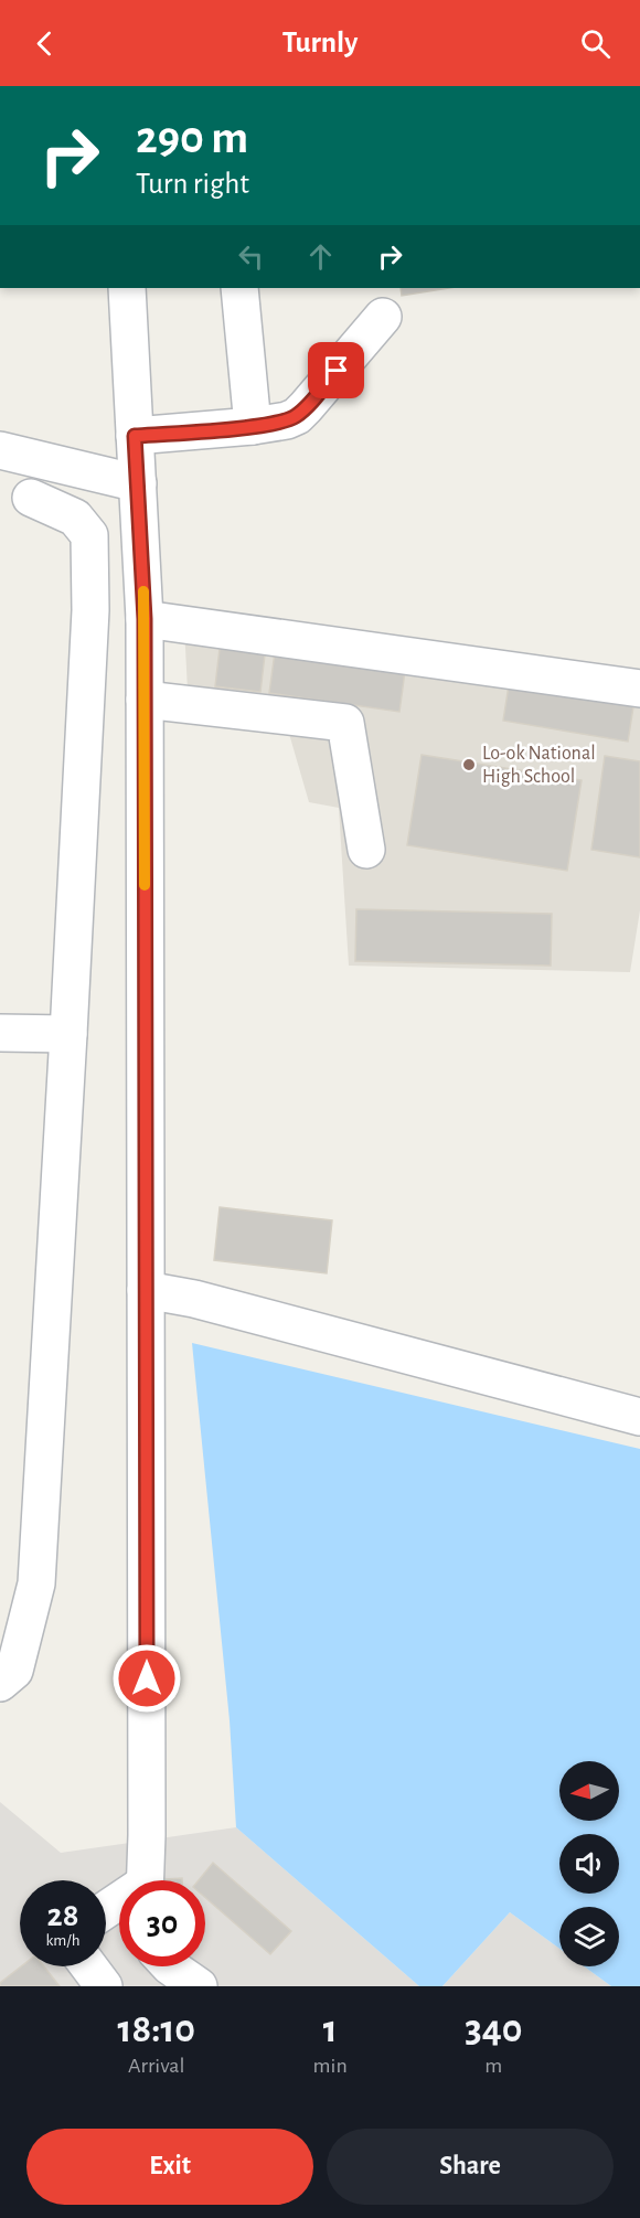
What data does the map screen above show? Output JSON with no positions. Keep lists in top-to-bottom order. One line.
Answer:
{"places":["Lo-ok National High School"],"north":"left","page":{"header":"Turnly","turn":["290 m","Turn right"],"speed":"28 km/h","limit":"30","eta":["18:10","Arrival","1","min","340","m"],"buttons":["Exit","Share"]}}
